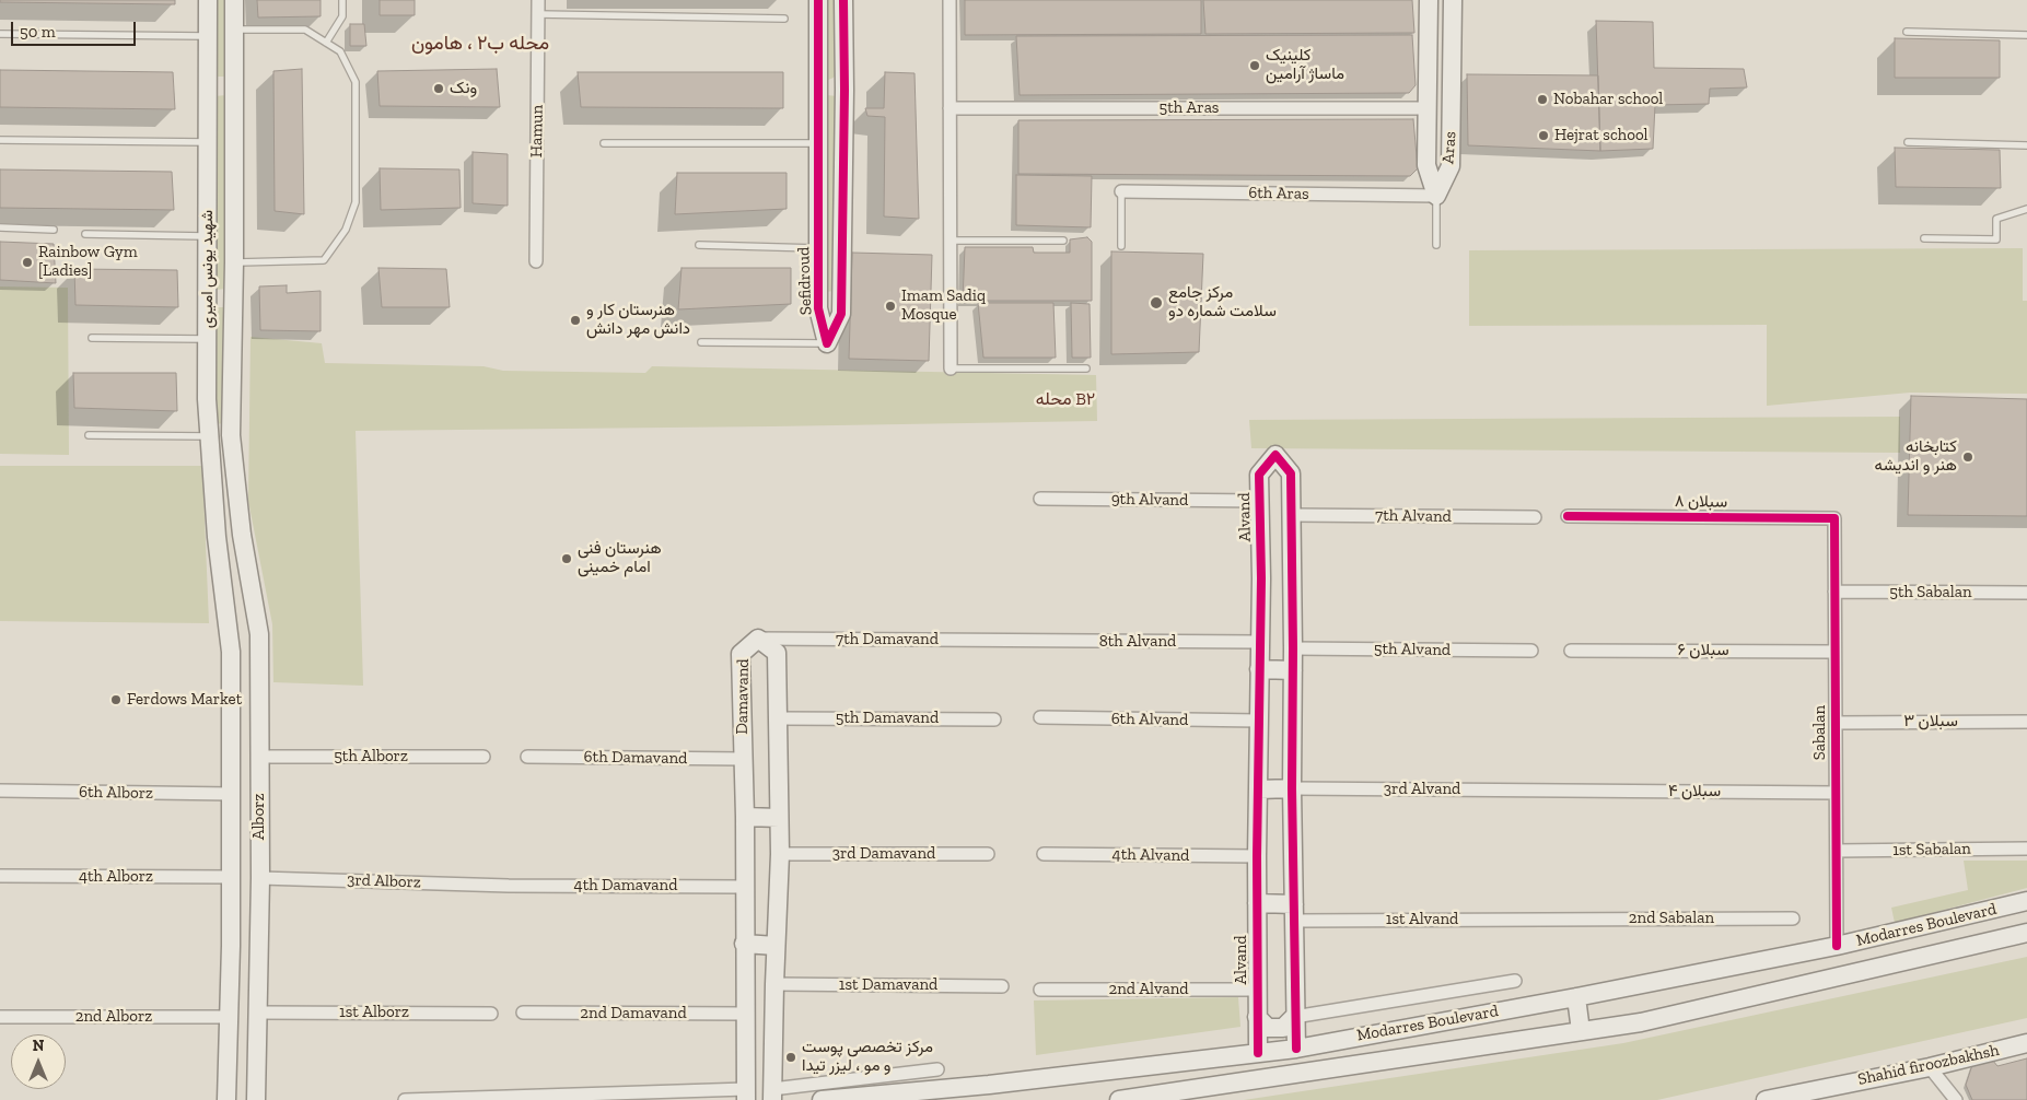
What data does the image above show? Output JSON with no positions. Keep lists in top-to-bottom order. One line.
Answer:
{"streets":{"main road":["Aras","شهید یونس امیری","Sefidroud","Alvand","Damavand","Alborz","Modarres Boulevard","Shahid firoozbakhsh"],"street":["5th Aras","Hamun","6th Aras","9th Alvand","سبلان ۸","7th Alvand","5th Sabalan","7th Damavand","8th Alvand","5th Alvand","سبلان ۶","5th Damavand","6th Alvand","سبلان ۳","Sabalan","5th Alborz","6th Damavand","3rd Alvand","سبلان ۴","6th Alborz","1st Sabalan","3rd Damavand","4th Alvand","4th Alborz","3rd Alborz","4th Damavand","2nd Sabalan","1st Alvand","1st Damavand","2nd Alvand","1st Alborz","2nd Damavand","2nd Alborz"]},"crossings":[["5th Aras","Aras"],["Aras","6th Aras"],["شهید یونس امیری","Alborz"],["9th Alvand","Alvand"],["سبلان ۸","Sabalan"],["7th Alvand","Alvand"],["Alvand","8th Alvand"],["Alvand","5th Alvand"],["Alvand","6th Alvand"],["Alvand","3rd Alvand"],["Alvand","4th Alvand"],["Alvand","1st Alvand"],["Alvand","Modarres Boulevard"],["Alvand","2nd Alvand"],["5th Sabalan","Sabalan"],["7th Damavand","8th Alvand"],["7th Damavand","Damavand"],["سبلان ۶","Sabalan"],["Damavand","5th Damavand"],["Damavand","6th Damavand"],["Damavand","3rd Damavand"],["Damavand","4th Damavand"],["Damavand","1st Damavand"],["Damavand","2nd Damavand"],["سبلان ۳","Sabalan"],["Sabalan","سبلان ۴"],["Sabalan","1st Sabalan"],["Sabalan","Modarres Boulevard"],["5th Alborz","Alborz"],["3rd Alvand","سبلان ۴"],["6th Alborz","Alborz"],["Alborz","4th Alborz"],["Alborz","3rd Alborz"],["Alborz","1st Alborz"],["Alborz","2nd Alborz"],["3rd Alborz","4th Damavand"],["2nd Sabalan","1st Alvand"]],"districts":["محله ب۲ ، هامون","محله B۲"],"places":["کلینیک ماساژ آرامین","ونک","Nobahar school","Hejrat school","Rainbow Gym [Ladies]","مرکز جامع سلامت شماره دو","Imam Sadiq Mosque","هنرستان کار و دانش مهر دانش","کتابخانه هنر و اندیشه","هنرستان فنی امام خمینی","Ferdows Market","مرکز تخصصی پوست و مو ، لیزر تیدا"],"scale_bar":"50 m","north":"top"}
